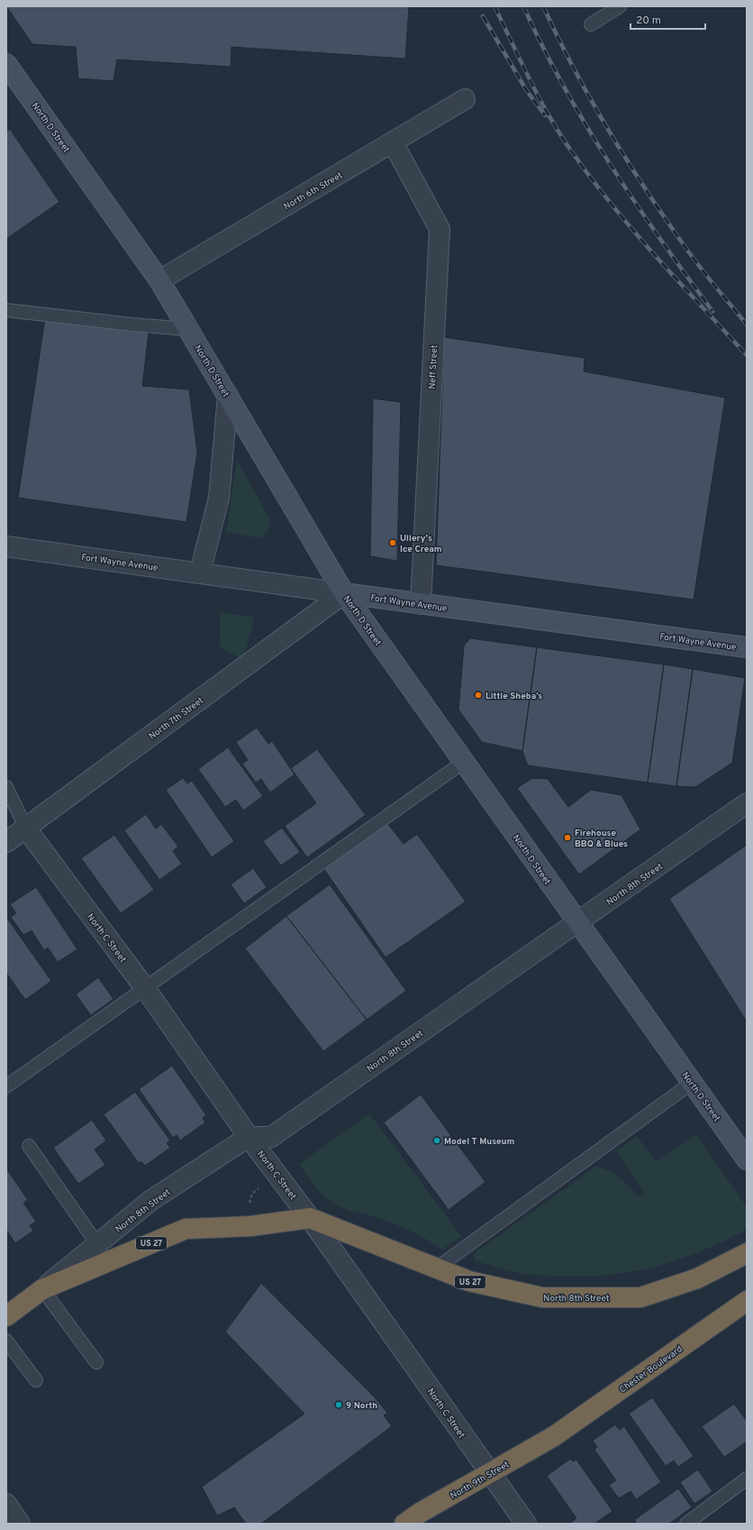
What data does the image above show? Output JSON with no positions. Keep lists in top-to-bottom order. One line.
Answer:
{"streets":{"highway":["North 8th Street","US 27","Chester Boulevard","North 9th Street"],"street":["North D Street","North 6th Street","Neff Street","Fort Wayne Avenue","North 7th Street","North C Street"]},"crossings":[["North D Street","North 6th Street"],["North D Street","Fort Wayne Avenue"],["North D Street","North 7th Street"],["North D Street","North 8th Street"],["North 6th Street","Neff Street"],["Neff Street","Fort Wayne Avenue"],["Fort Wayne Avenue","North 7th Street"],["North 7th Street","North C Street"],["North 8th Street","North C Street"],["North C Street","North 9th Street"],["Chester Boulevard","North 9th Street"]],"places":["Ullery's Ice Cream","Little Sheba’s","Firehouse BBQ & Blues","Model T Museum","9 North"],"scale_bar":"20 m"}
